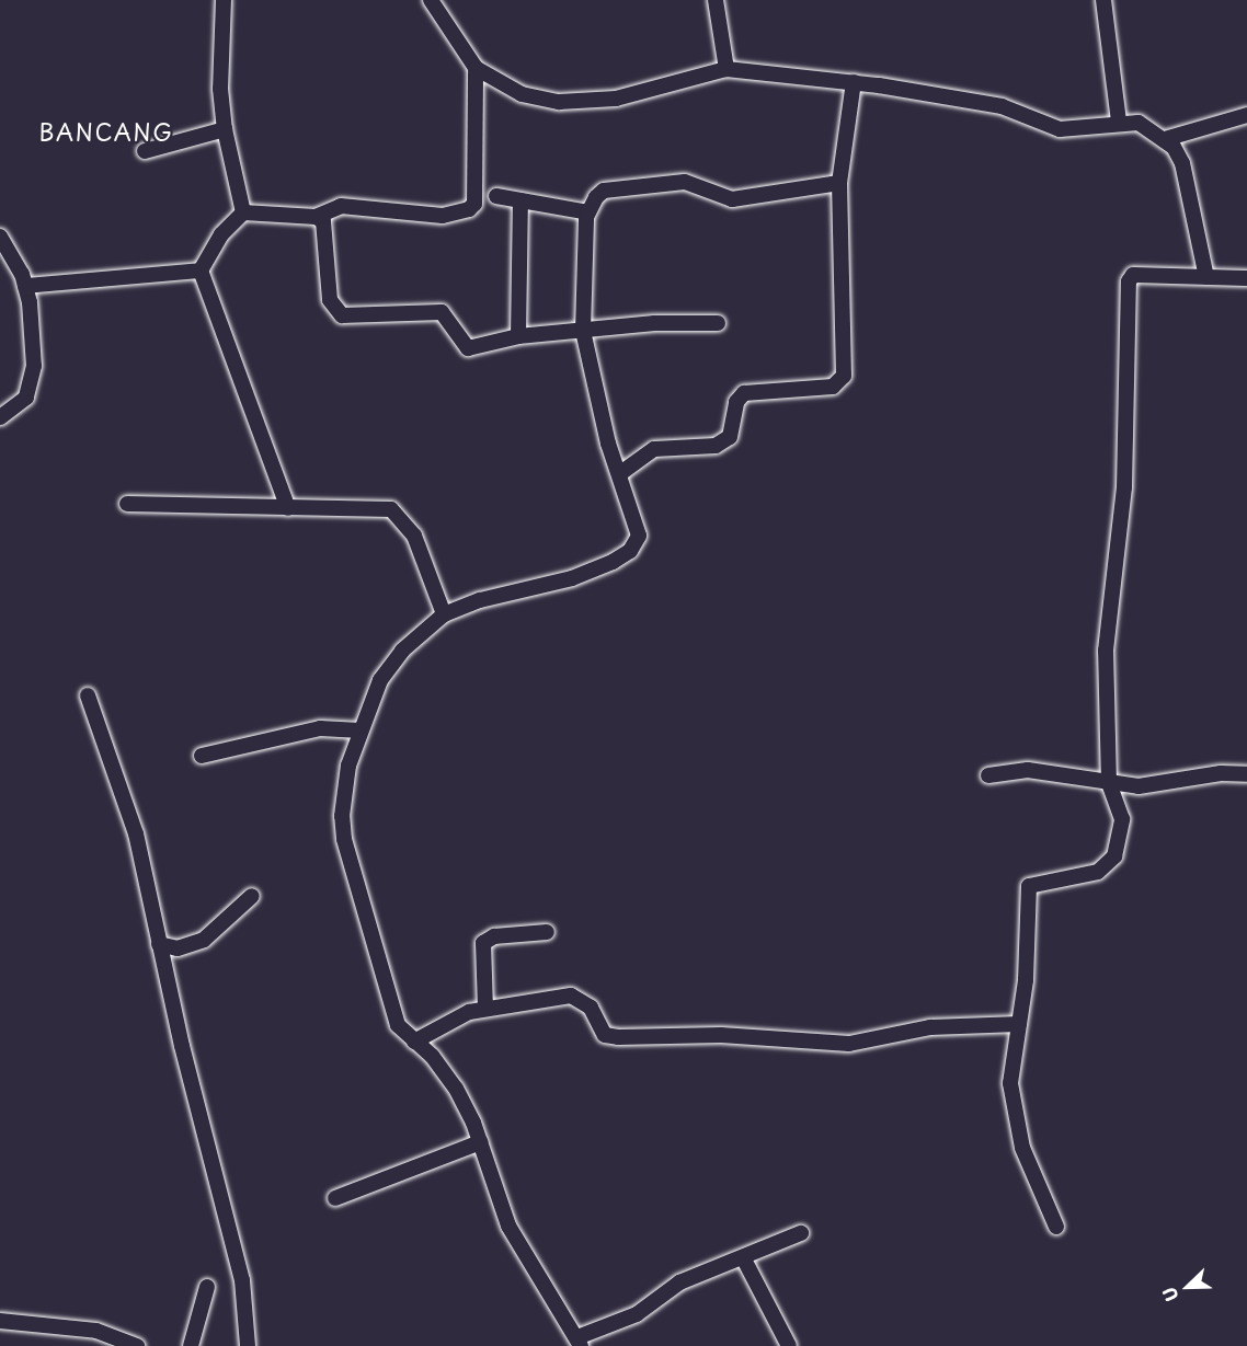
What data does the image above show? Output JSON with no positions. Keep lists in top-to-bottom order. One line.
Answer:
{"districts":["BANCANG"],"north":"bottom left"}
